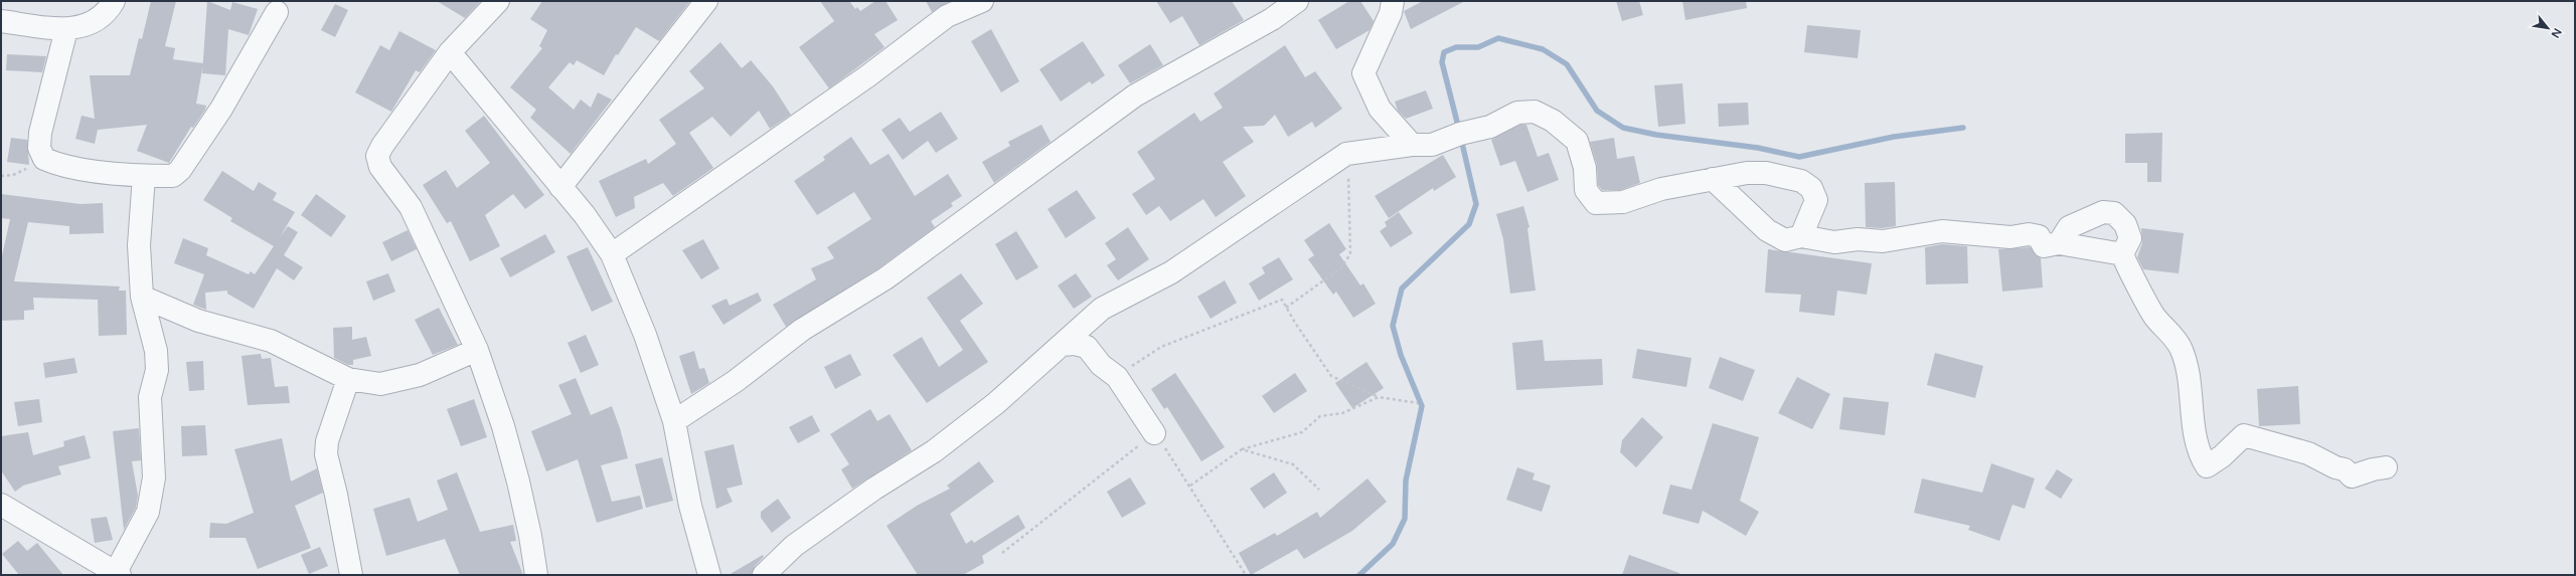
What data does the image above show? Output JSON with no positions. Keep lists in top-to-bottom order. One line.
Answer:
{"north":"bottom right"}
